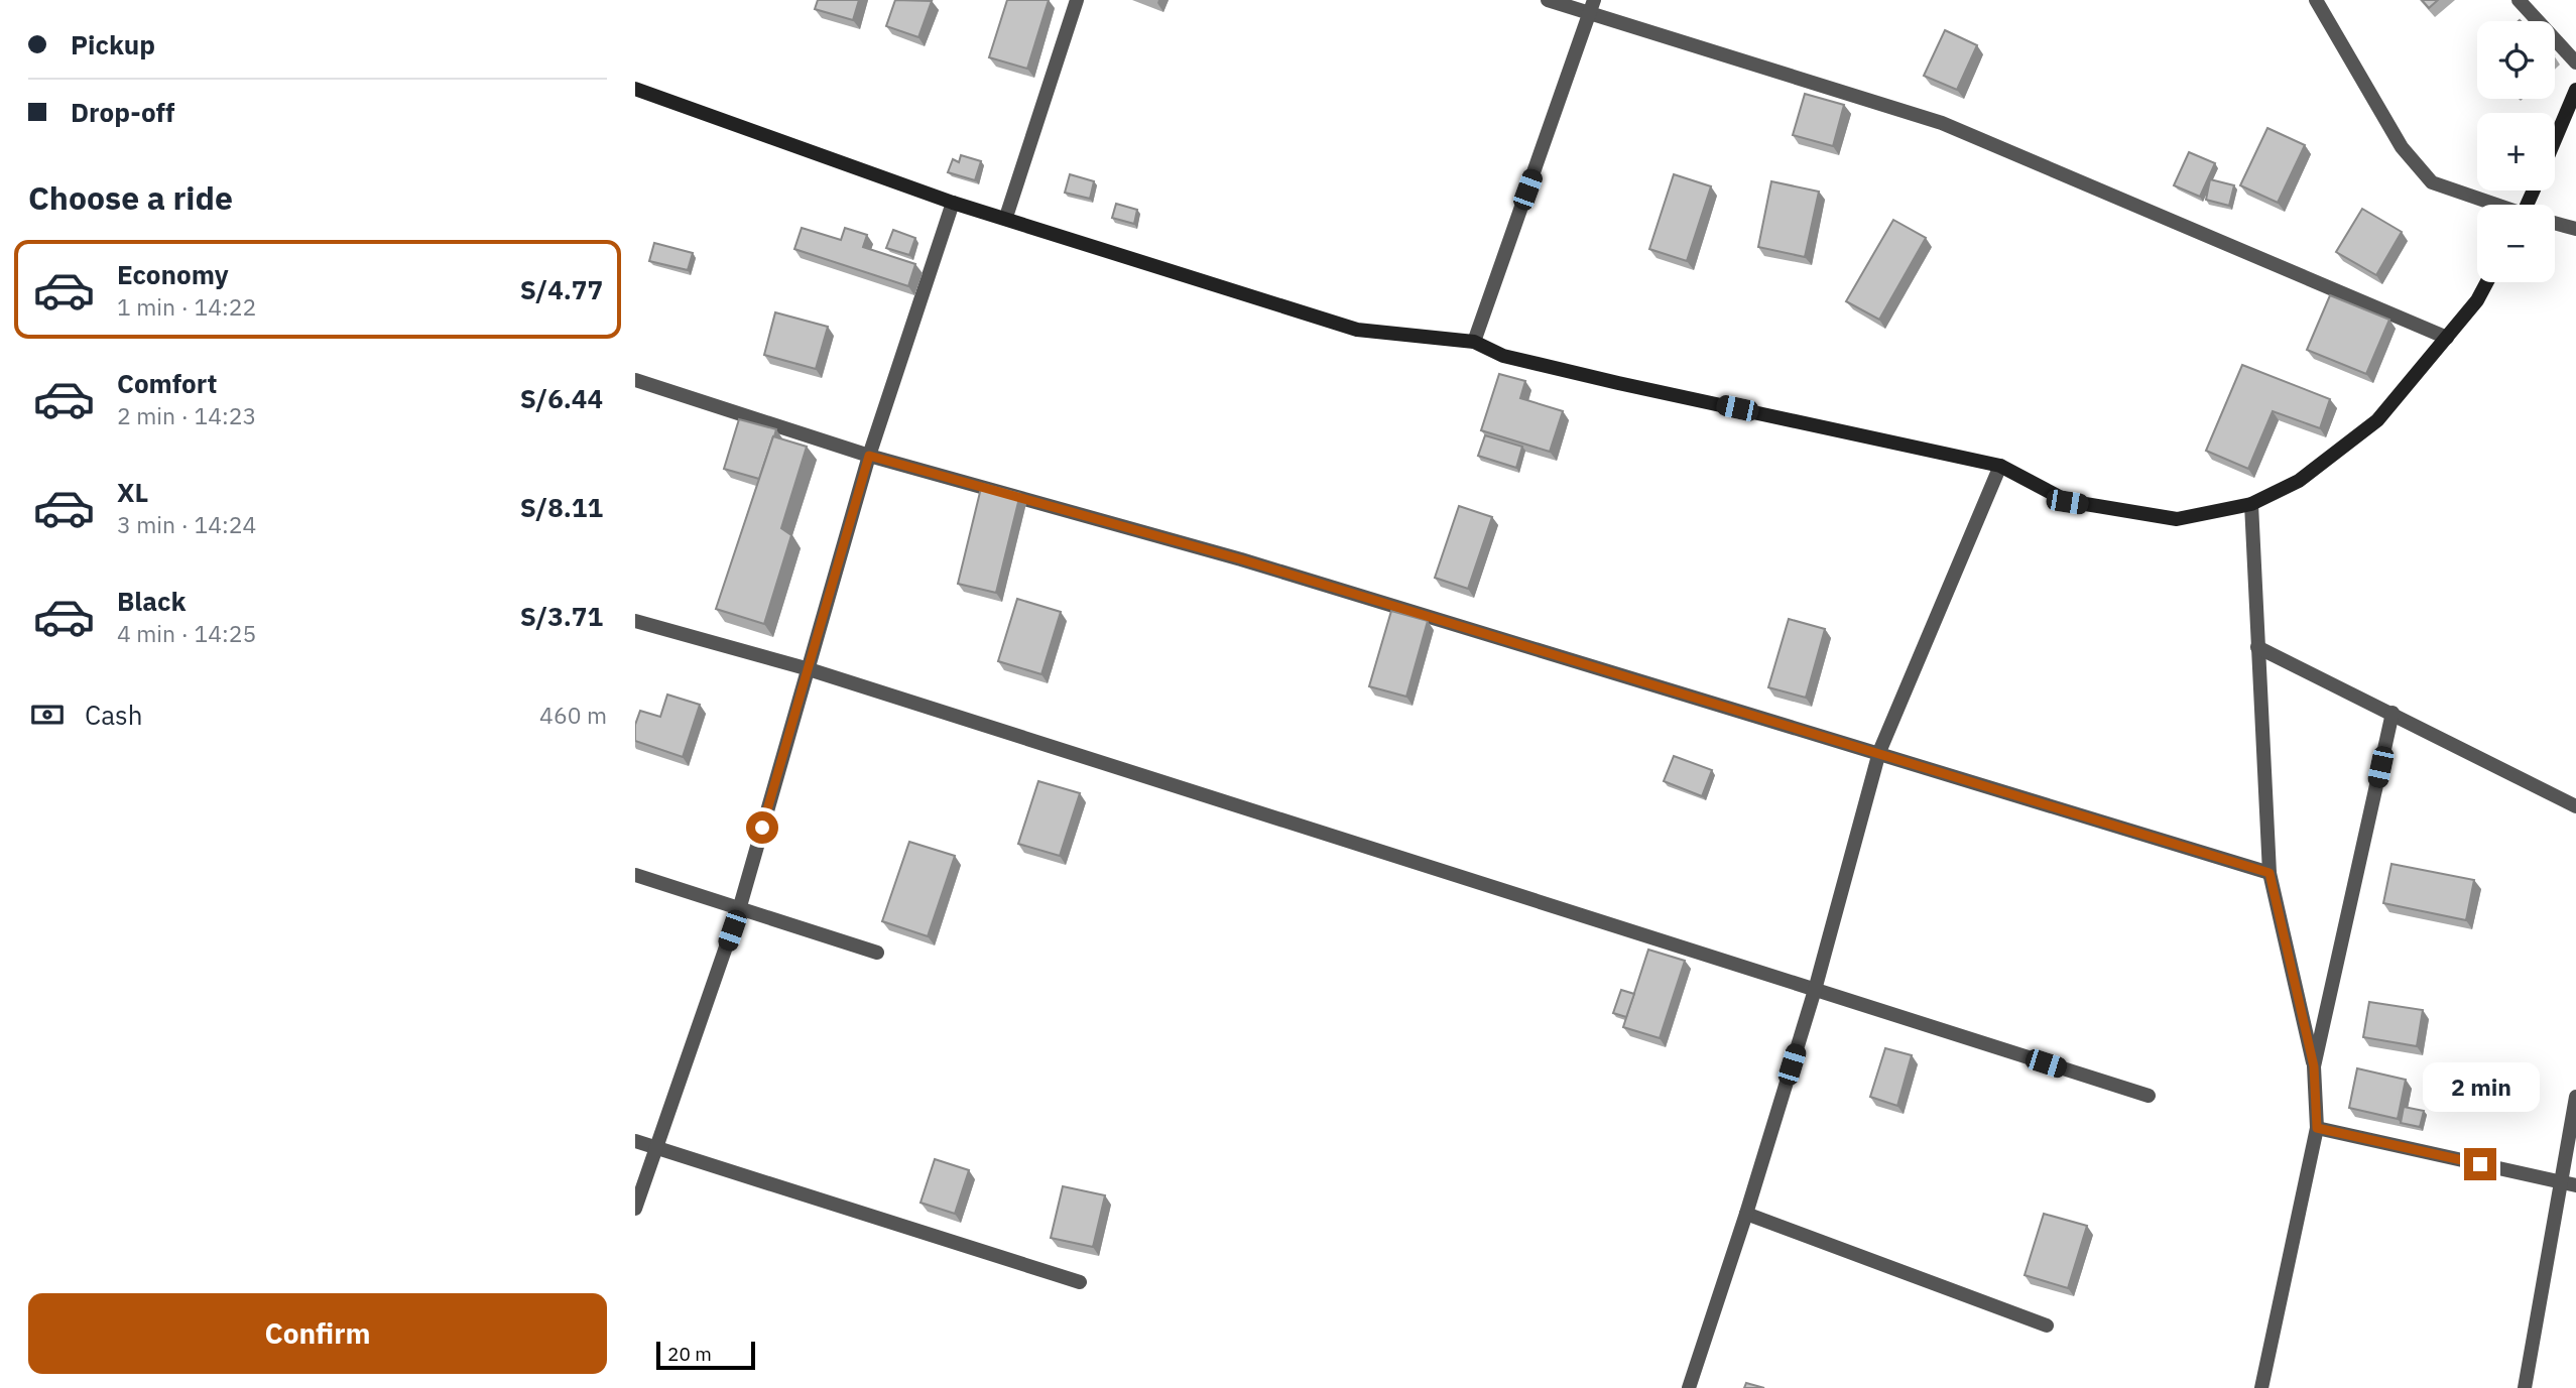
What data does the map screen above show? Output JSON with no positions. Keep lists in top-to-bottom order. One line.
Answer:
{"scale_bar":"20 m","page":{"banner":["Pickup","Drop-off"],"map_buttons":["+","−"],"heading":"Choose a ride","list":[{"name":"Economy","note":"1 min · 14:22","value":"S/4.77"},{"name":"Comfort","note":"2 min · 14:23","value":"S/6.44"},{"name":"XL","note":"3 min · 14:24","value":"S/8.11"},{"name":"Black","note":"4 min · 14:25","value":"S/3.71"}],"pay":["Cash","460 m"],"bubble":"2 min","buttons":"Confirm","scale":"20 m"}}
